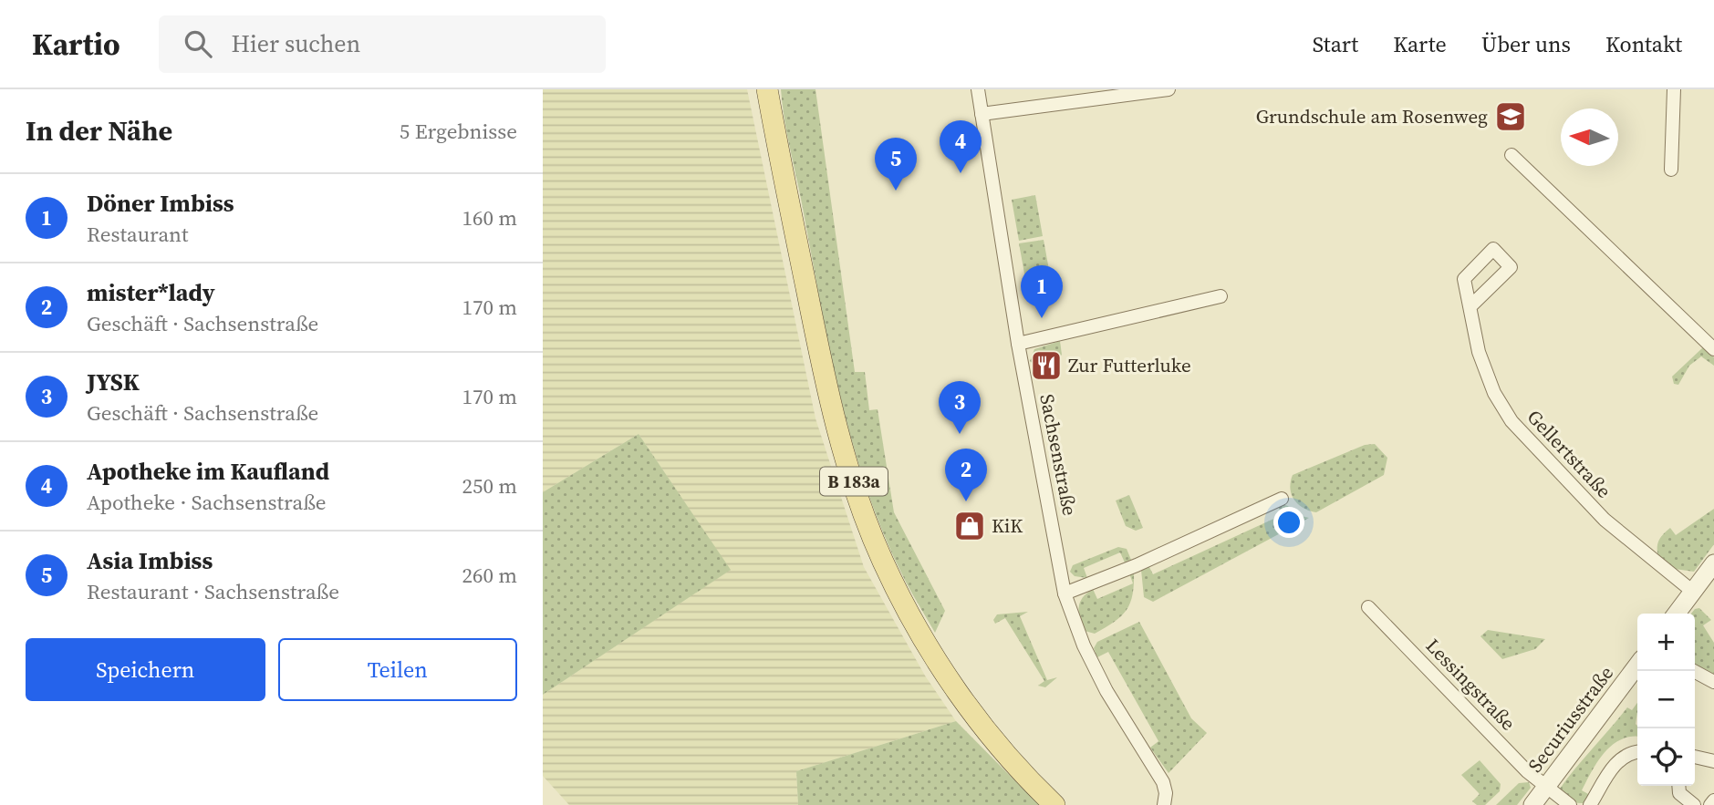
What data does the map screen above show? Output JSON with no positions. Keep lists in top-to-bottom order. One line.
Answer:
{"streets":{"main road":["B 183a"],"street":["Gellertstraße","Sachsenstraße","Lessingstraße","Securiusstraße"]},"crossings":[["Lessingstraße","Securiusstraße"]],"places":{"school or university":["Grundschule am Rosenweg"],"restaurant":["Zur Futterluke"],"shop":["KiK"]},"north":"left","page":{"header":"Kartio","search":"Hier suchen","nav":["Start","Karte","Über uns","Kontakt"],"heading":["In der Nähe","5 Ergebnisse"],"pins":["4","5","1","3","2"],"list":[{"mark":"1","name":"Döner Imbiss","note":"Restaurant","value":"160 m"},{"mark":"2","name":"mister*lady","note":"Geschäft · Sachsenstraße","value":"170 m"},{"mark":"3","name":"JYSK","note":"Geschäft · Sachsenstraße","value":"170 m"},{"mark":"4","name":"Apotheke im Kaufland","note":"Apotheke · Sachsenstraße","value":"250 m"},{"mark":"5","name":"Asia Imbiss","note":"Restaurant · Sachsenstraße","value":"260 m"}],"map_buttons":["+","−"],"buttons":["Speichern","Teilen"]}}
